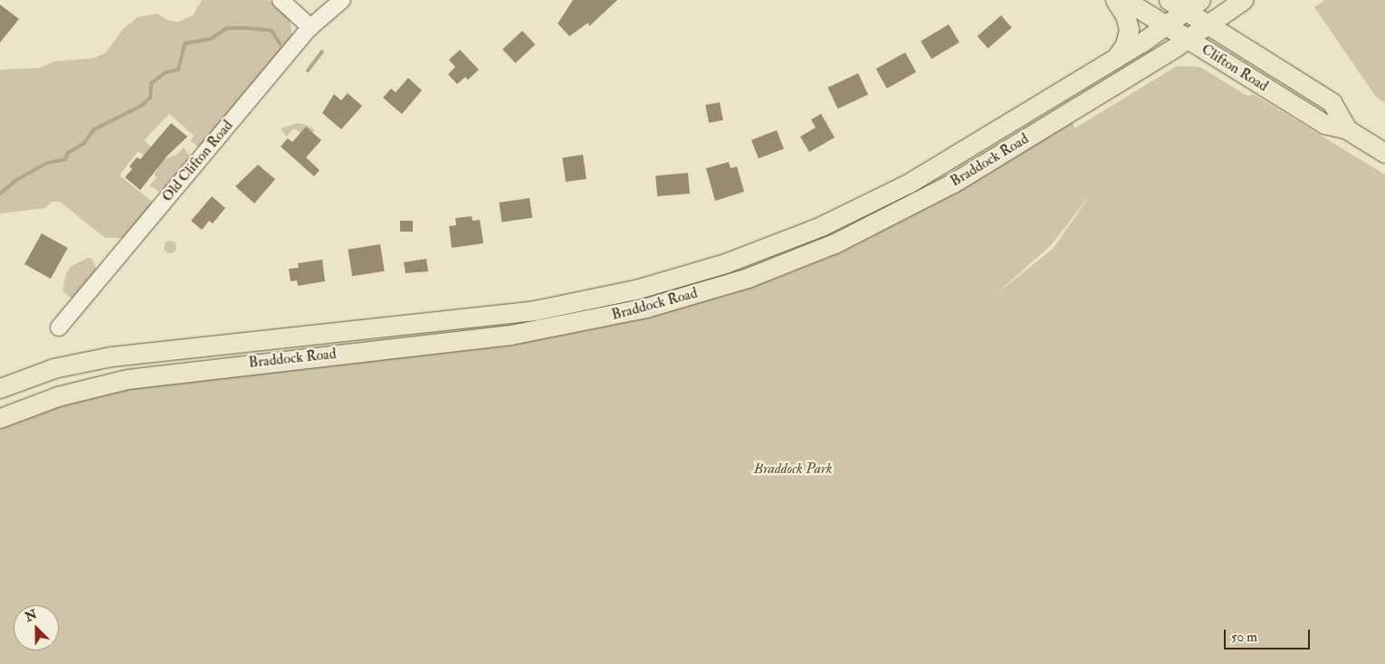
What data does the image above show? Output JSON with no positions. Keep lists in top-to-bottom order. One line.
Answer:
{"streets":{"main road":["Clifton Road","Braddock Road"],"street":["Old Clifton Road"]},"crossings":[["Clifton Road","Braddock Road"]],"parks":["Braddock Park"],"scale_bar":"50 m","north":"top left"}
